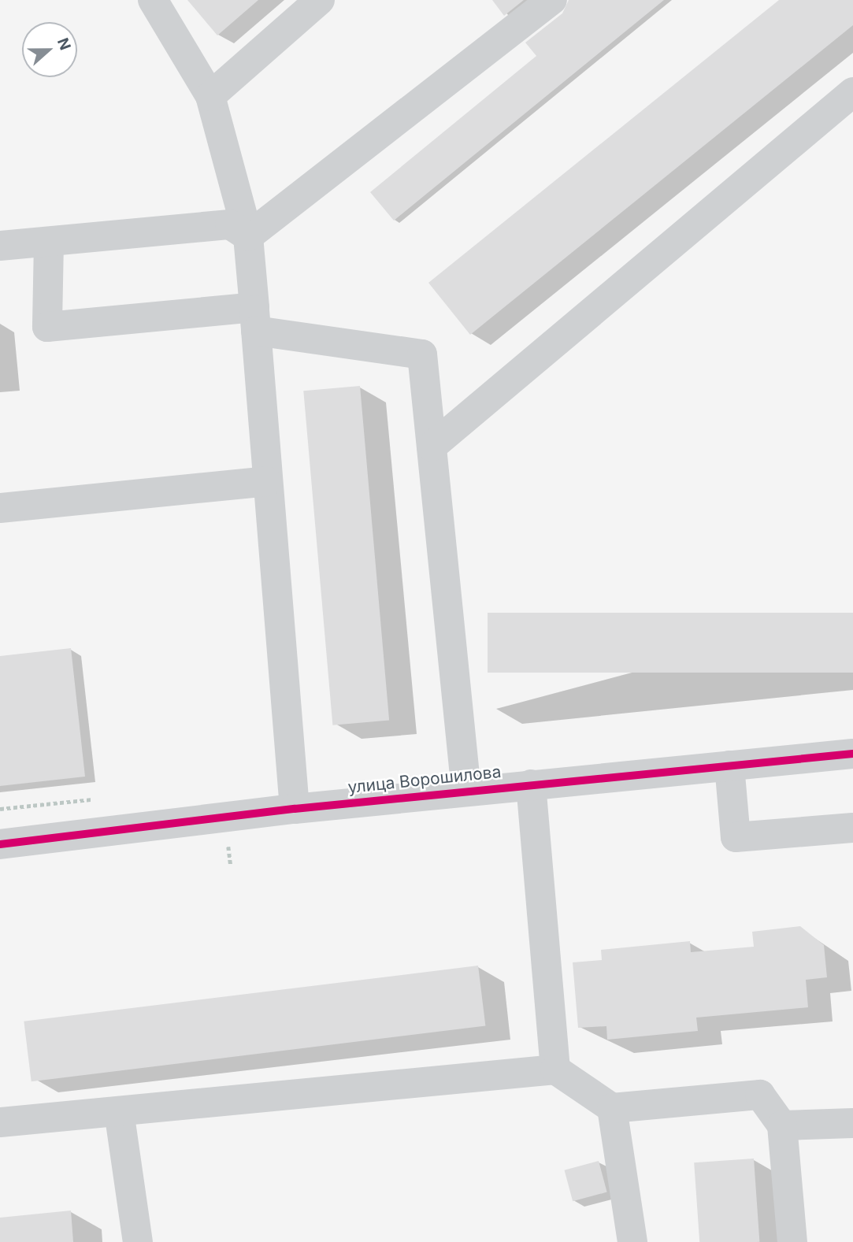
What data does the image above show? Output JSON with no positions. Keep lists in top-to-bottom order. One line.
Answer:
{"streets":{"street":["улица Ворошилова"]},"north":"right"}
